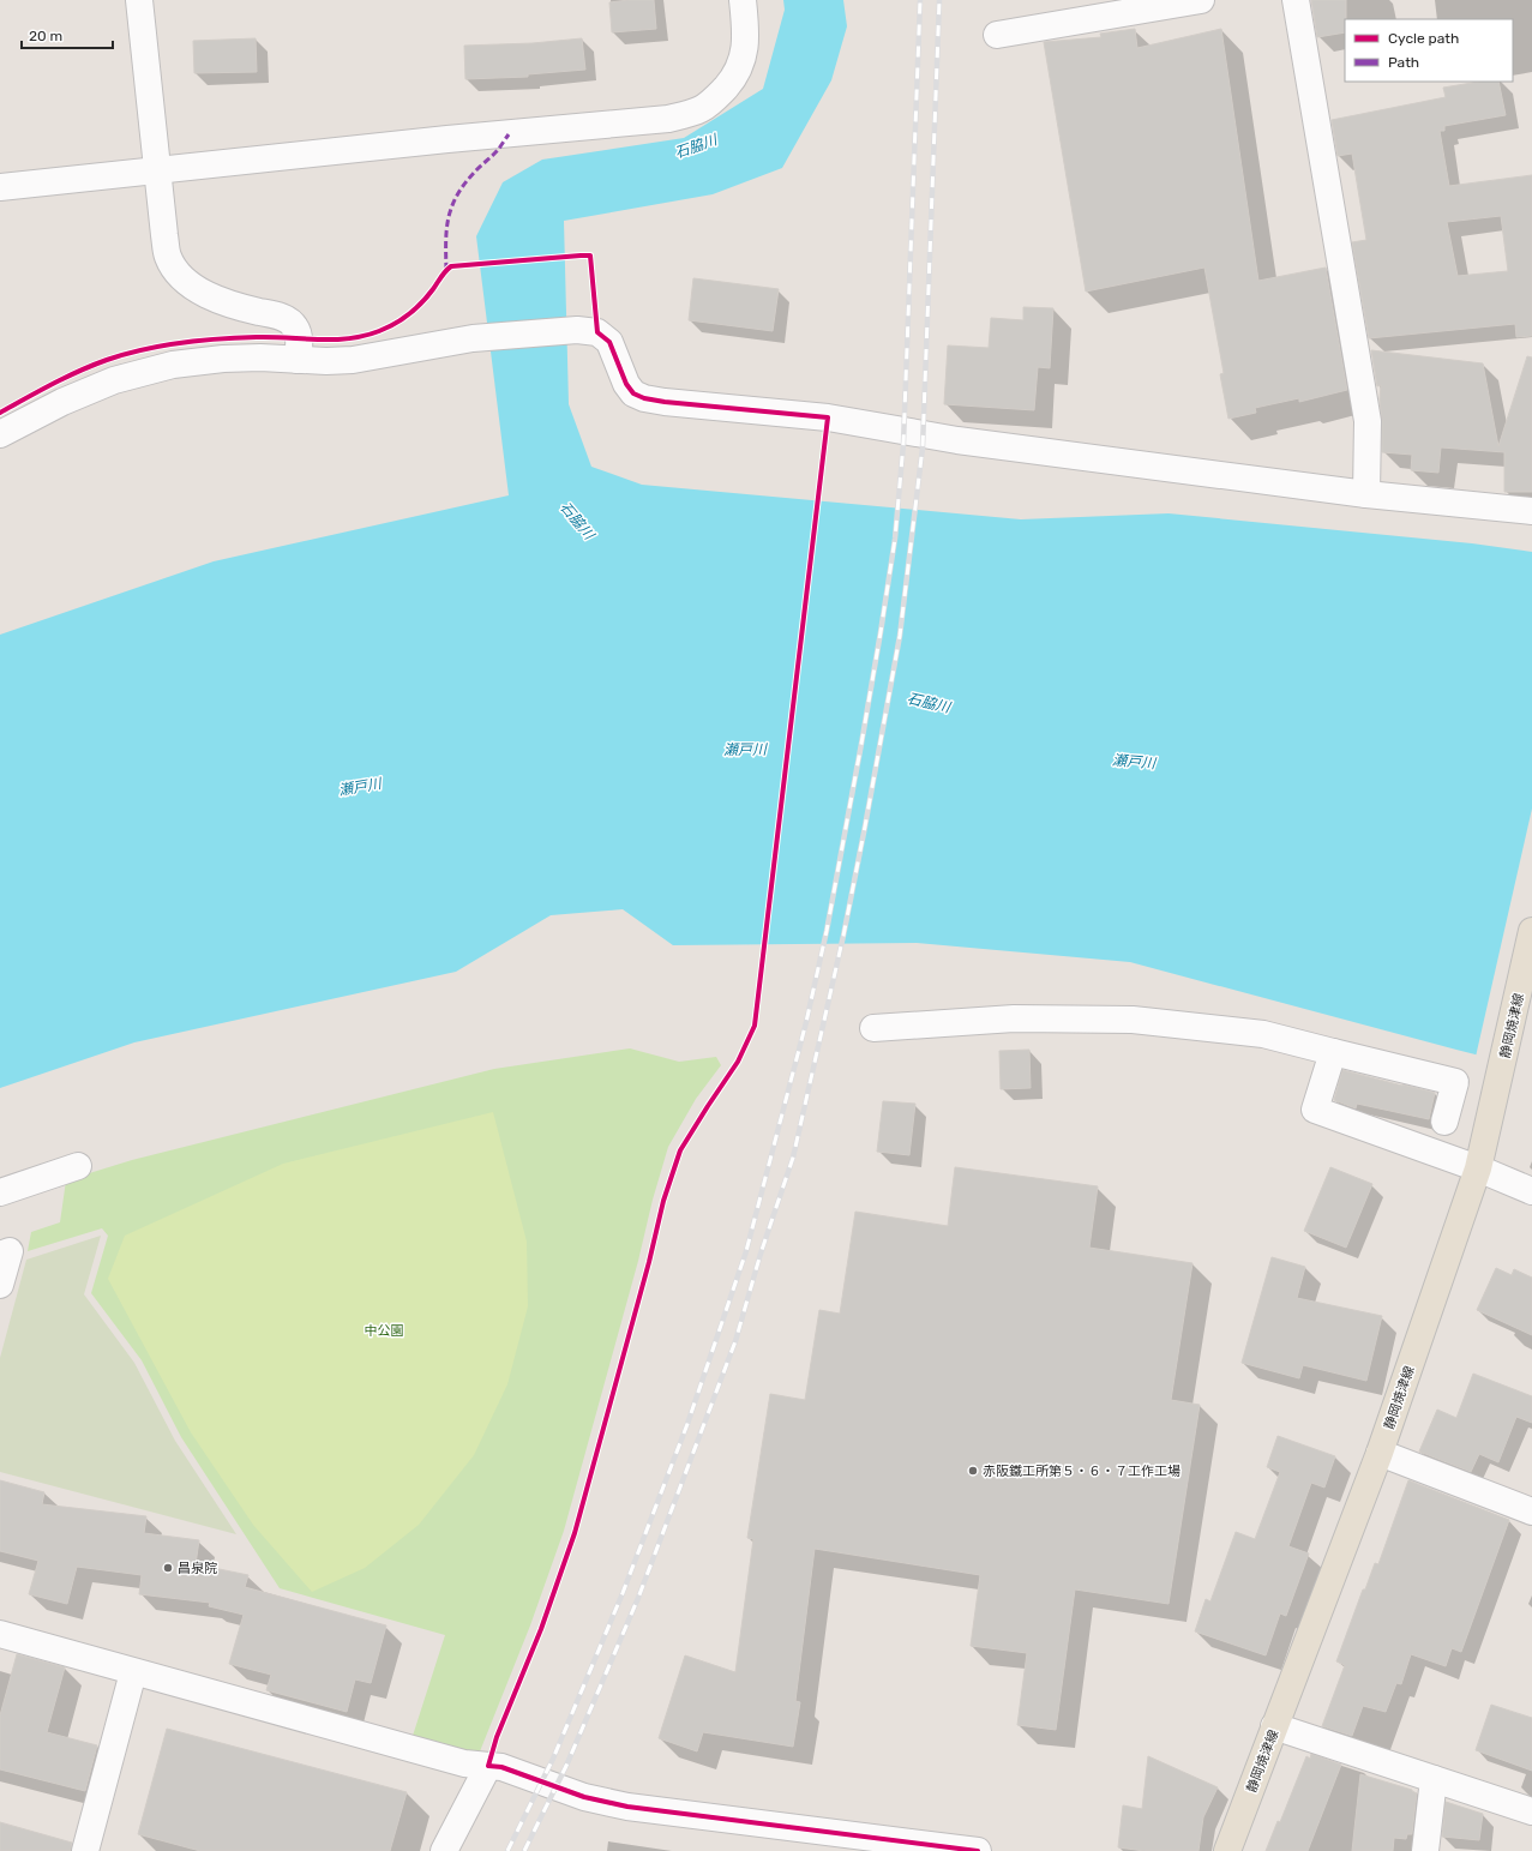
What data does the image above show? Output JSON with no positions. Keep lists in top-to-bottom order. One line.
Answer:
{"streets":{"main road":["静岡焼津線"]},"water":["石脇川","瀬戸川"],"parks":["中公園"],"places":["赤阪鐵工所第５・６・７工作工場","昌泉院"],"legend":["Cycle path","Path"],"scale_bar":"20 m"}
